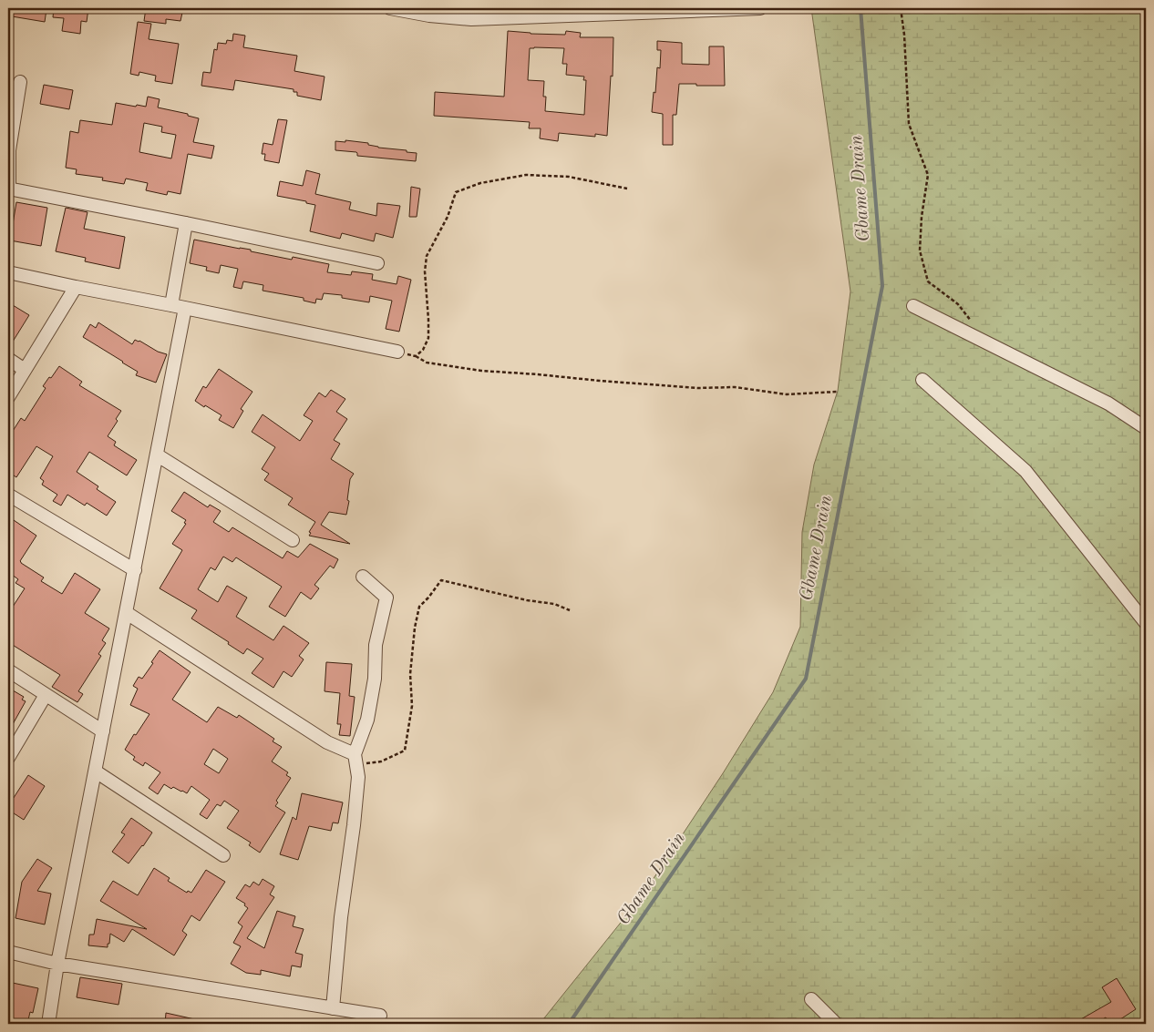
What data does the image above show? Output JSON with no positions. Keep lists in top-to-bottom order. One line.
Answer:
{"water":["Gbame Drain"]}
